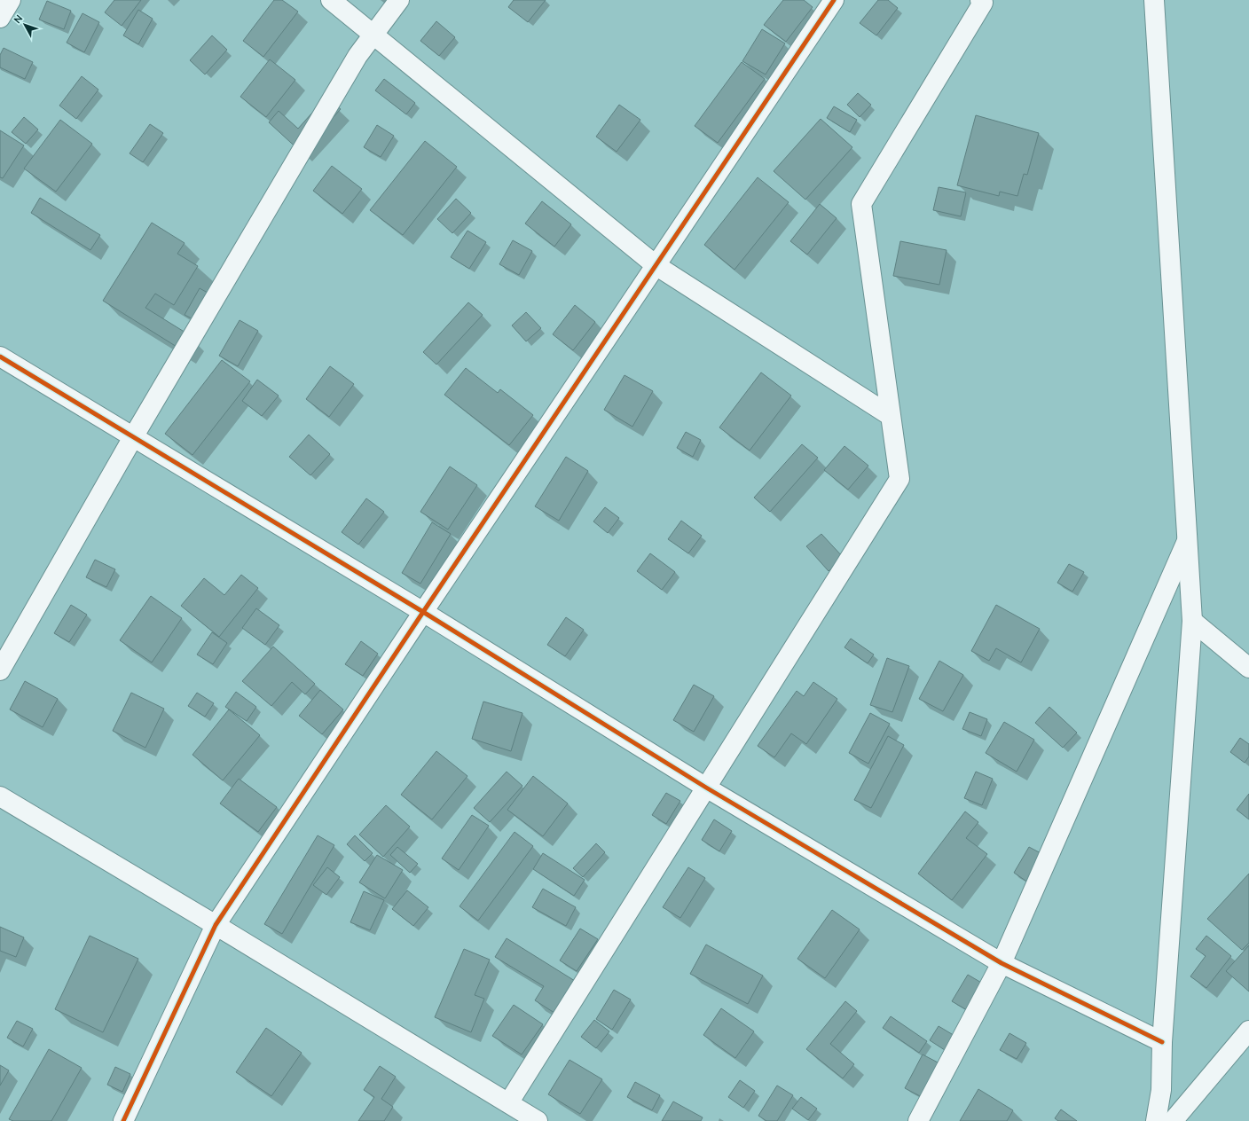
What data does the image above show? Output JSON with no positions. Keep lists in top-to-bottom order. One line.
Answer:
{"north":"top left"}
